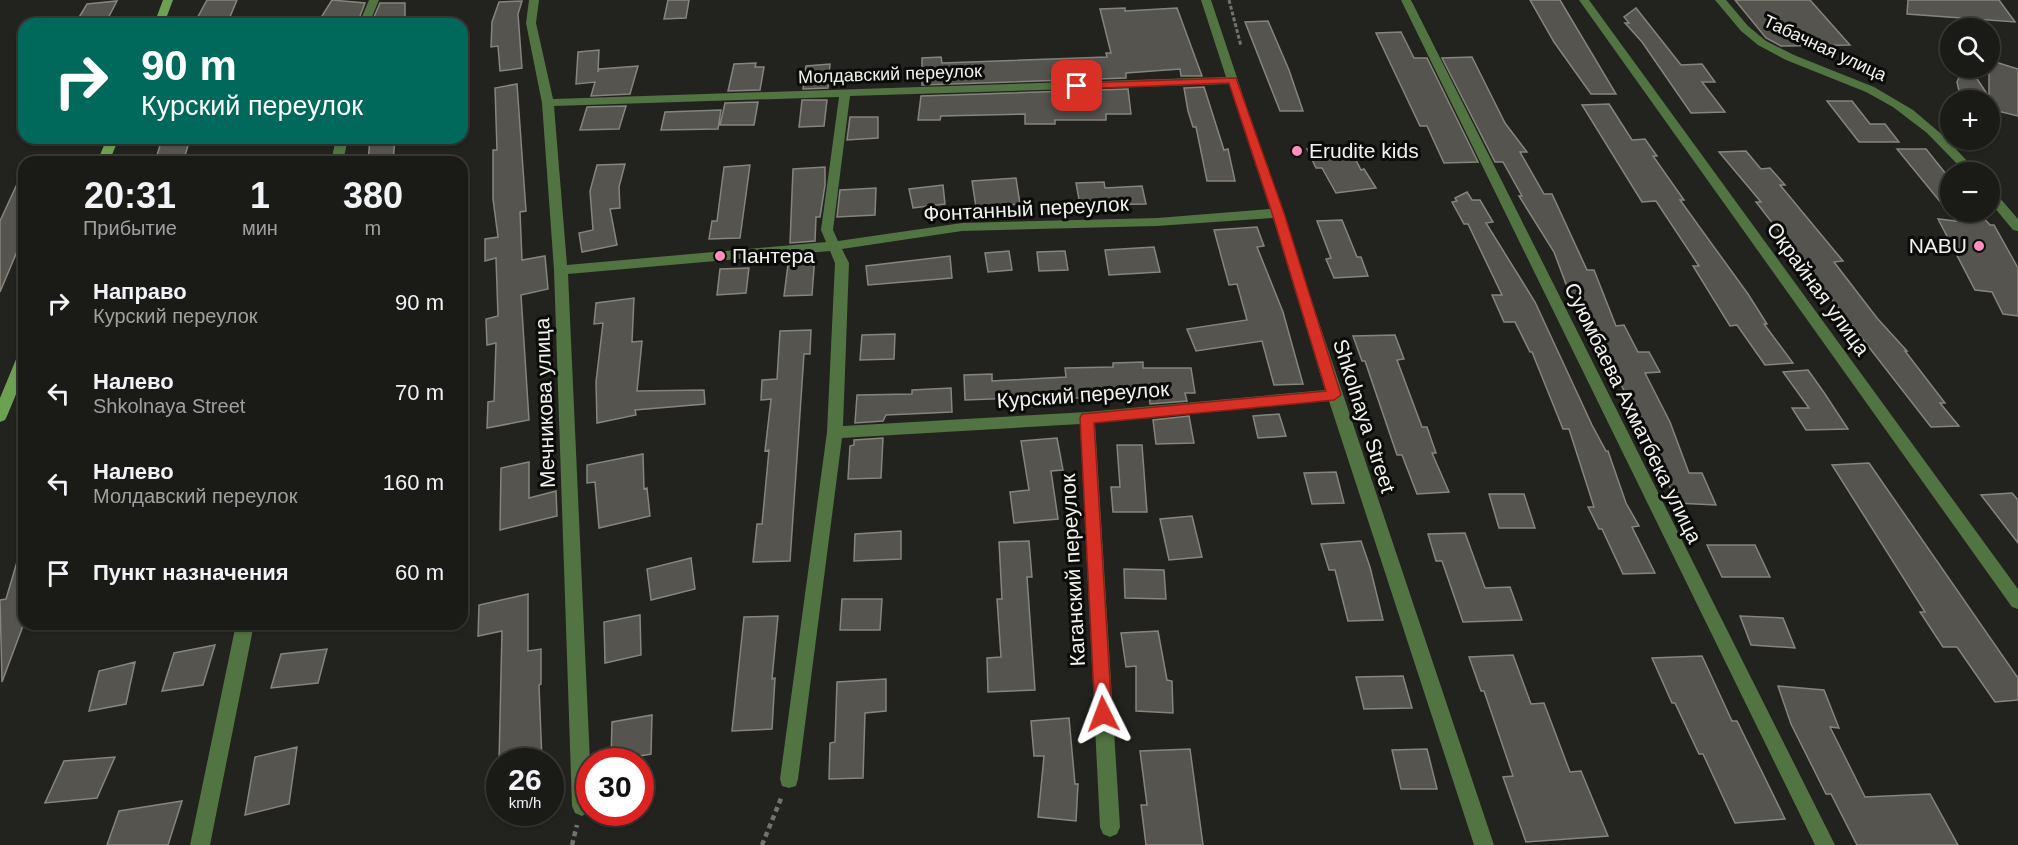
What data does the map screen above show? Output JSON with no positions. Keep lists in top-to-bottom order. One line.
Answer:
{"streets":{"street":["Табачная улица","Молдавский переулок","Фонтанный переулок","Окрайная улица","Курский переулок","Мечникова улица","Суюмбаева Ахматбека улица","Shkolnaya Street","Каганский переулок"]},"crossings":[["Молдавский переулок","Мечникова улица"],["Молдавский переулок","Shkolnaya Street"],["Фонтанный переулок","Мечникова улица"],["Фонтанный переулок","Shkolnaya Street"],["Курский переулок","Shkolnaya Street"],["Курский переулок","Каганский переулок"]],"places":["Erudite kids","NABU","Пантера"],"page":{"map_buttons":["+","−"],"turn":["90 m","Курский переулок"],"eta":["20:31","Прибытие","1","мин","380","m"],"list":[{"name":"Направо","note":"Курский переулок","value":"90 m"},{"name":"Налево","note":"Shkolnaya Street","value":"70 m"},{"name":"Налево","note":"Молдавский переулок","value":"160 m"},{"name":"Пункт назначения","value":"60 m"}],"speed":"26 km/h","limit":"30"}}
